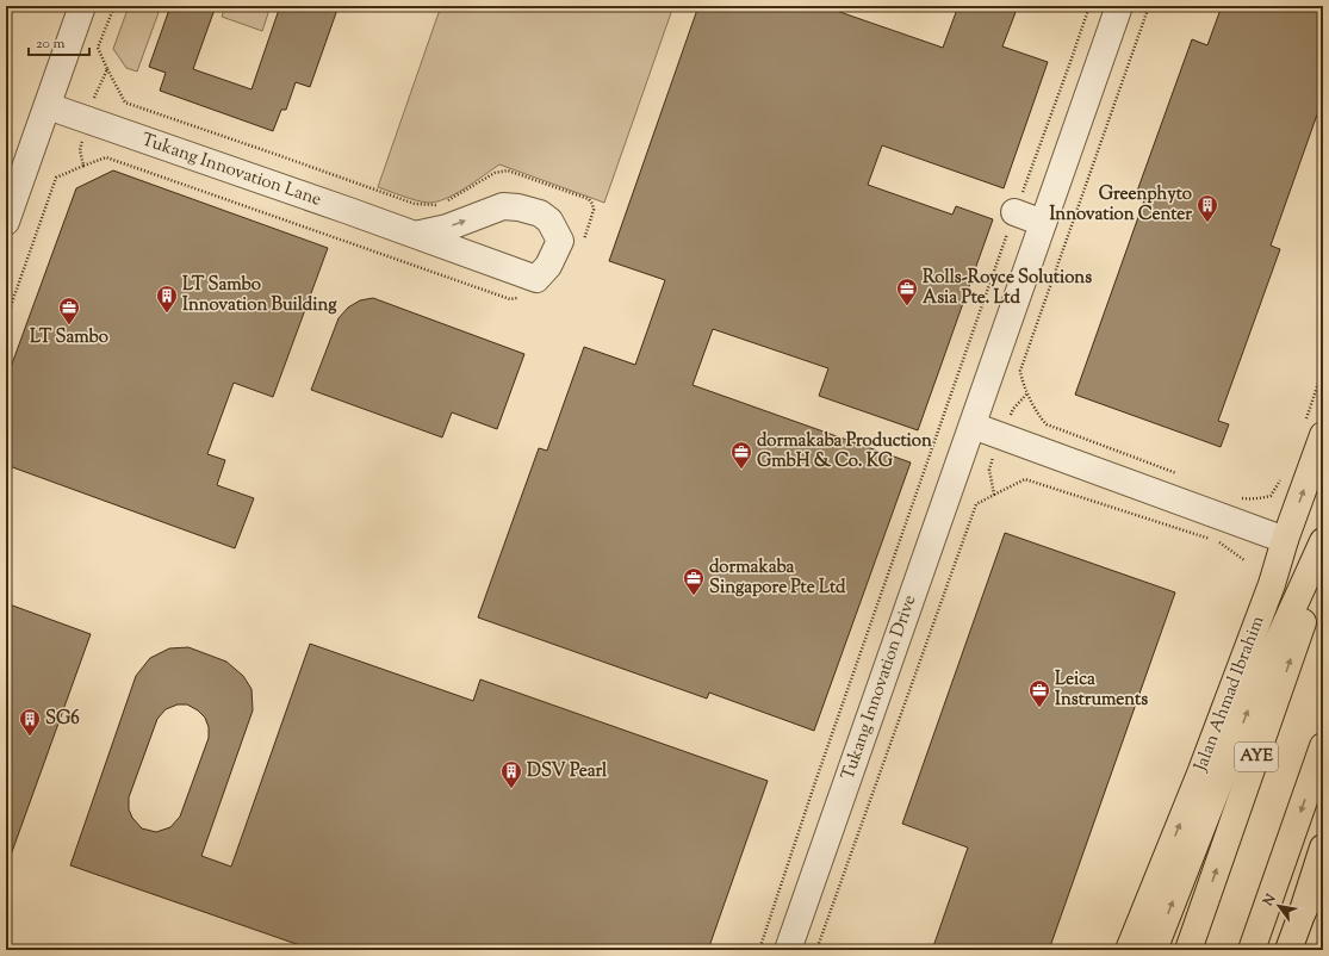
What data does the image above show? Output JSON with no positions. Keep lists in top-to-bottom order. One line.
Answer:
{"streets":{"main road":["Jalan Ahmad Ibrahim","AYE"],"street":["Tukang Innovation Lane","Tukang Innovation Drive"]},"places":{"building":["Greenphyto Innovation Center","LT Sambo Innovation Building","SG6","DSV Pearl"],"office":["Rolls-Royce Solutions Asia Pte. Ltd","LT Sambo","dormakaba Production GmbH & Co. KG","dormakaba Singapore Pte Ltd","Leica Instruments"]},"scale_bar":"20 m","north":"top left"}
